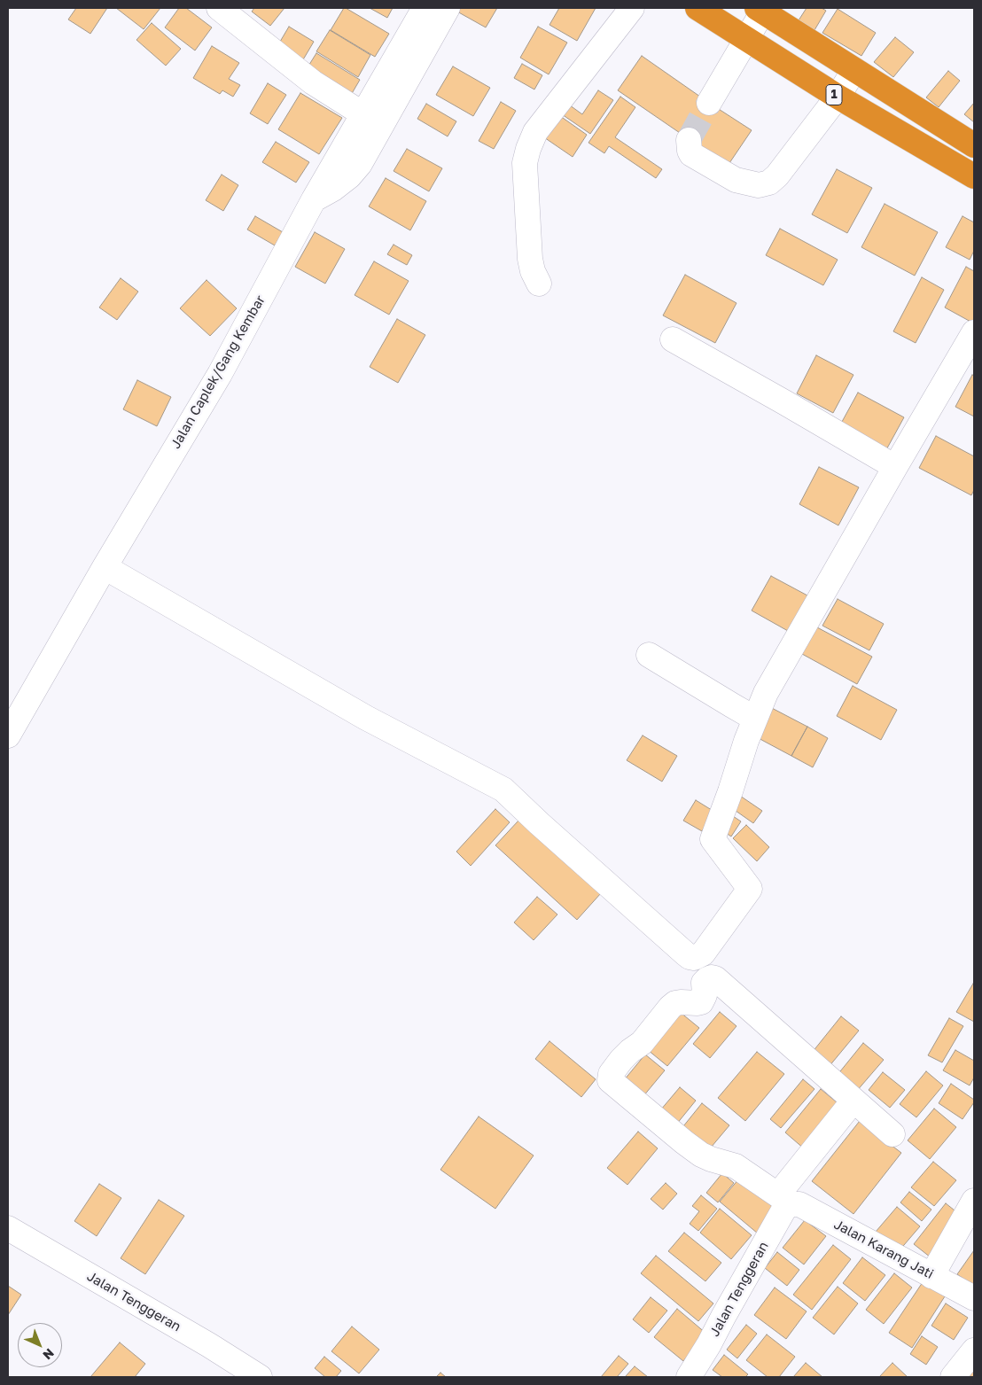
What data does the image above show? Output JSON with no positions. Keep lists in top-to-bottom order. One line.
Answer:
{"streets":{"highway":["1"],"street":["Jalan Caplek/Gang Kembar","Jalan Karang Jati","Jalan Tenggeran"]},"crossings":[["Jalan Karang Jati","Jalan Tenggeran"]],"north":"bottom right"}
